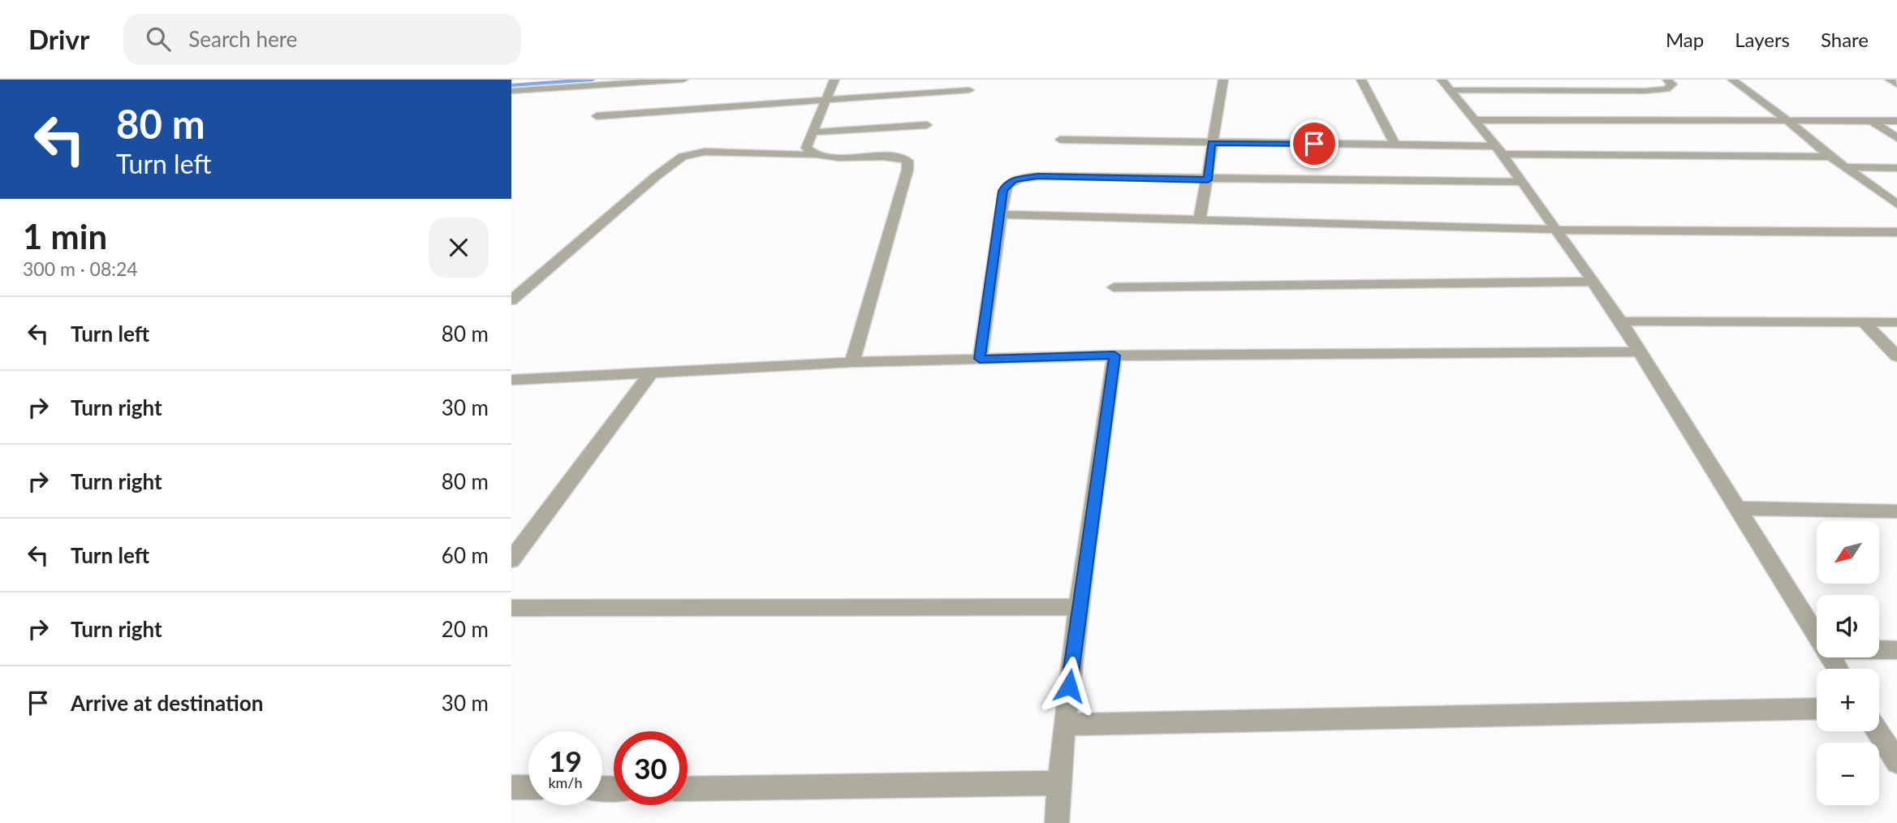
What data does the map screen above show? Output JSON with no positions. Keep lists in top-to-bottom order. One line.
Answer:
{"north":"bottom left","page":{"header":"Drivr","search":"Search here","nav":["Map","Layers","Share"],"turn":["80 m","Turn left"],"heading":["1 min","300 m · 08:24"],"list":[{"name":"Turn left","value":"80 m"},{"name":"Turn right","value":"30 m"},{"name":"Turn right","value":"80 m"},{"name":"Turn left","value":"60 m"},{"name":"Turn right","value":"20 m"},{"name":"Arrive at destination","value":"30 m"}],"map_buttons":["+","−"],"speed":"19 km/h","limit":"30"}}
